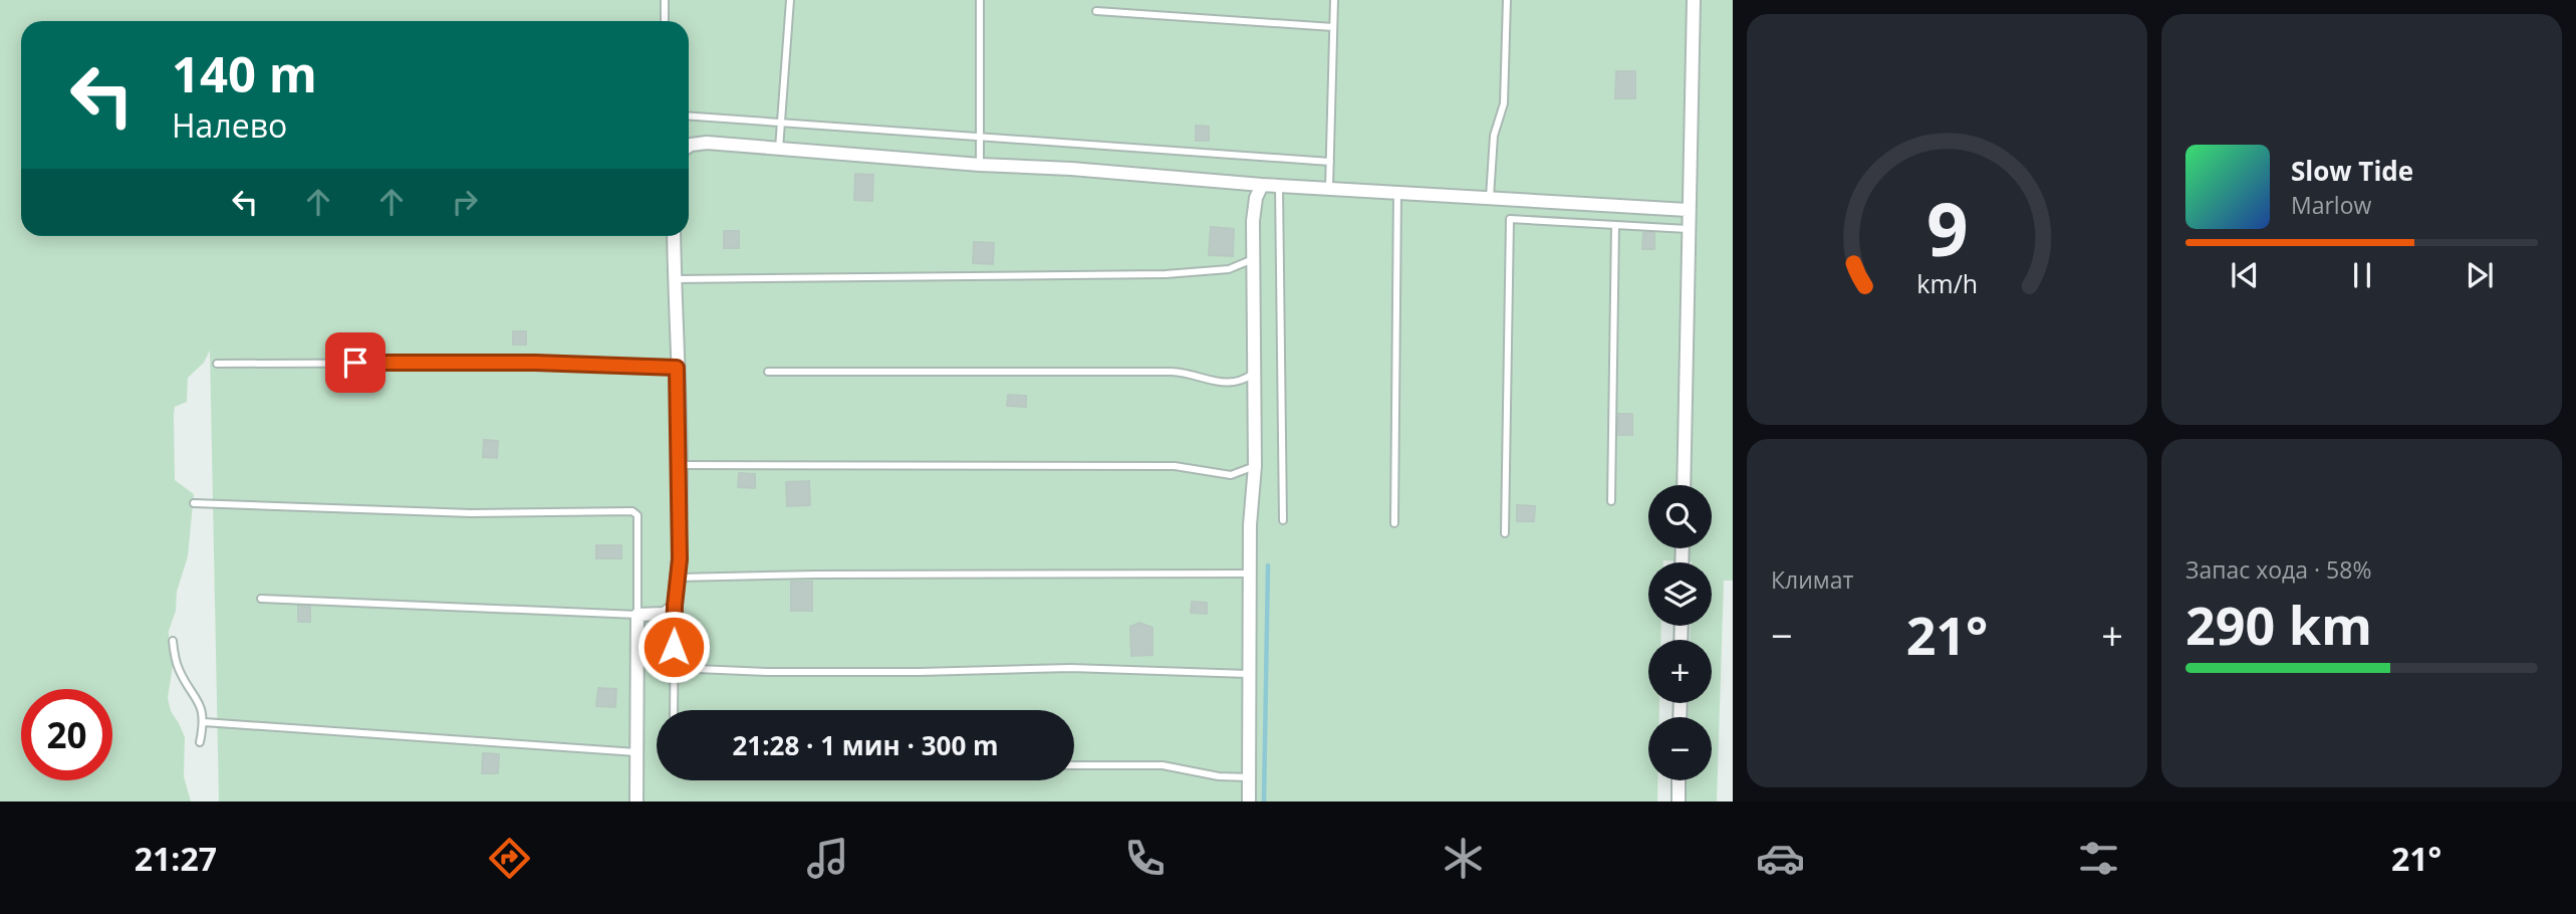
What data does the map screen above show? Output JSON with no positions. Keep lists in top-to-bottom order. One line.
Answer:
{"page":{"turn":["140 m","Налево"],"song":["Slow Tide","Marlow"],"tile":["Климат",["Запас хода · 58%","290 km"]],"map_buttons":["+","−"],"heat":["−","21°","+"],"limit":"20","trip":"21:28 · 1 мин · 300 m","tabs":["21:27","21°"],"gauge":["9","km/h"]}}
